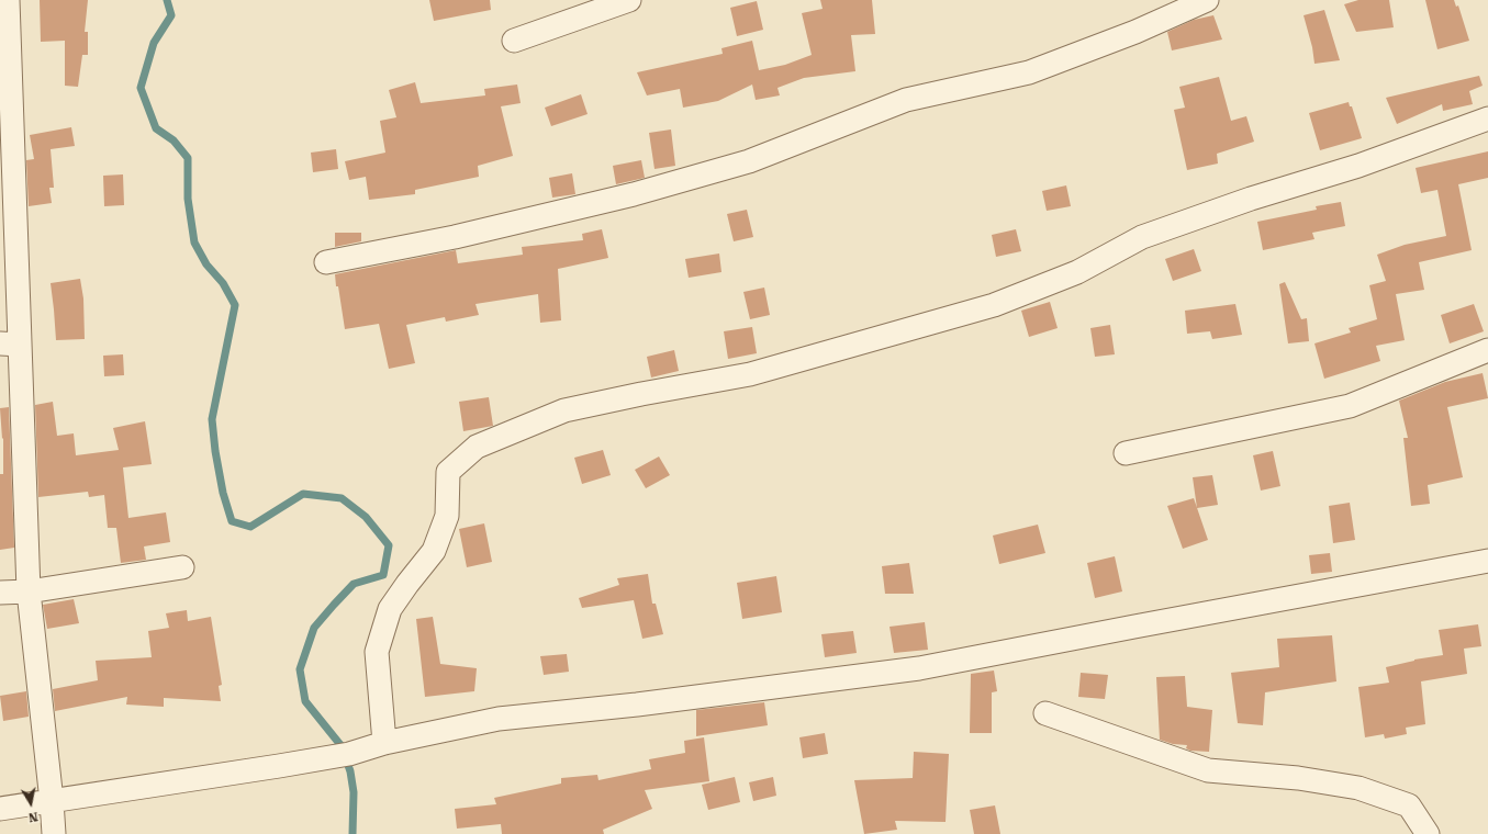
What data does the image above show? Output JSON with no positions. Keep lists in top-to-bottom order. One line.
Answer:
{"north":"bottom"}
